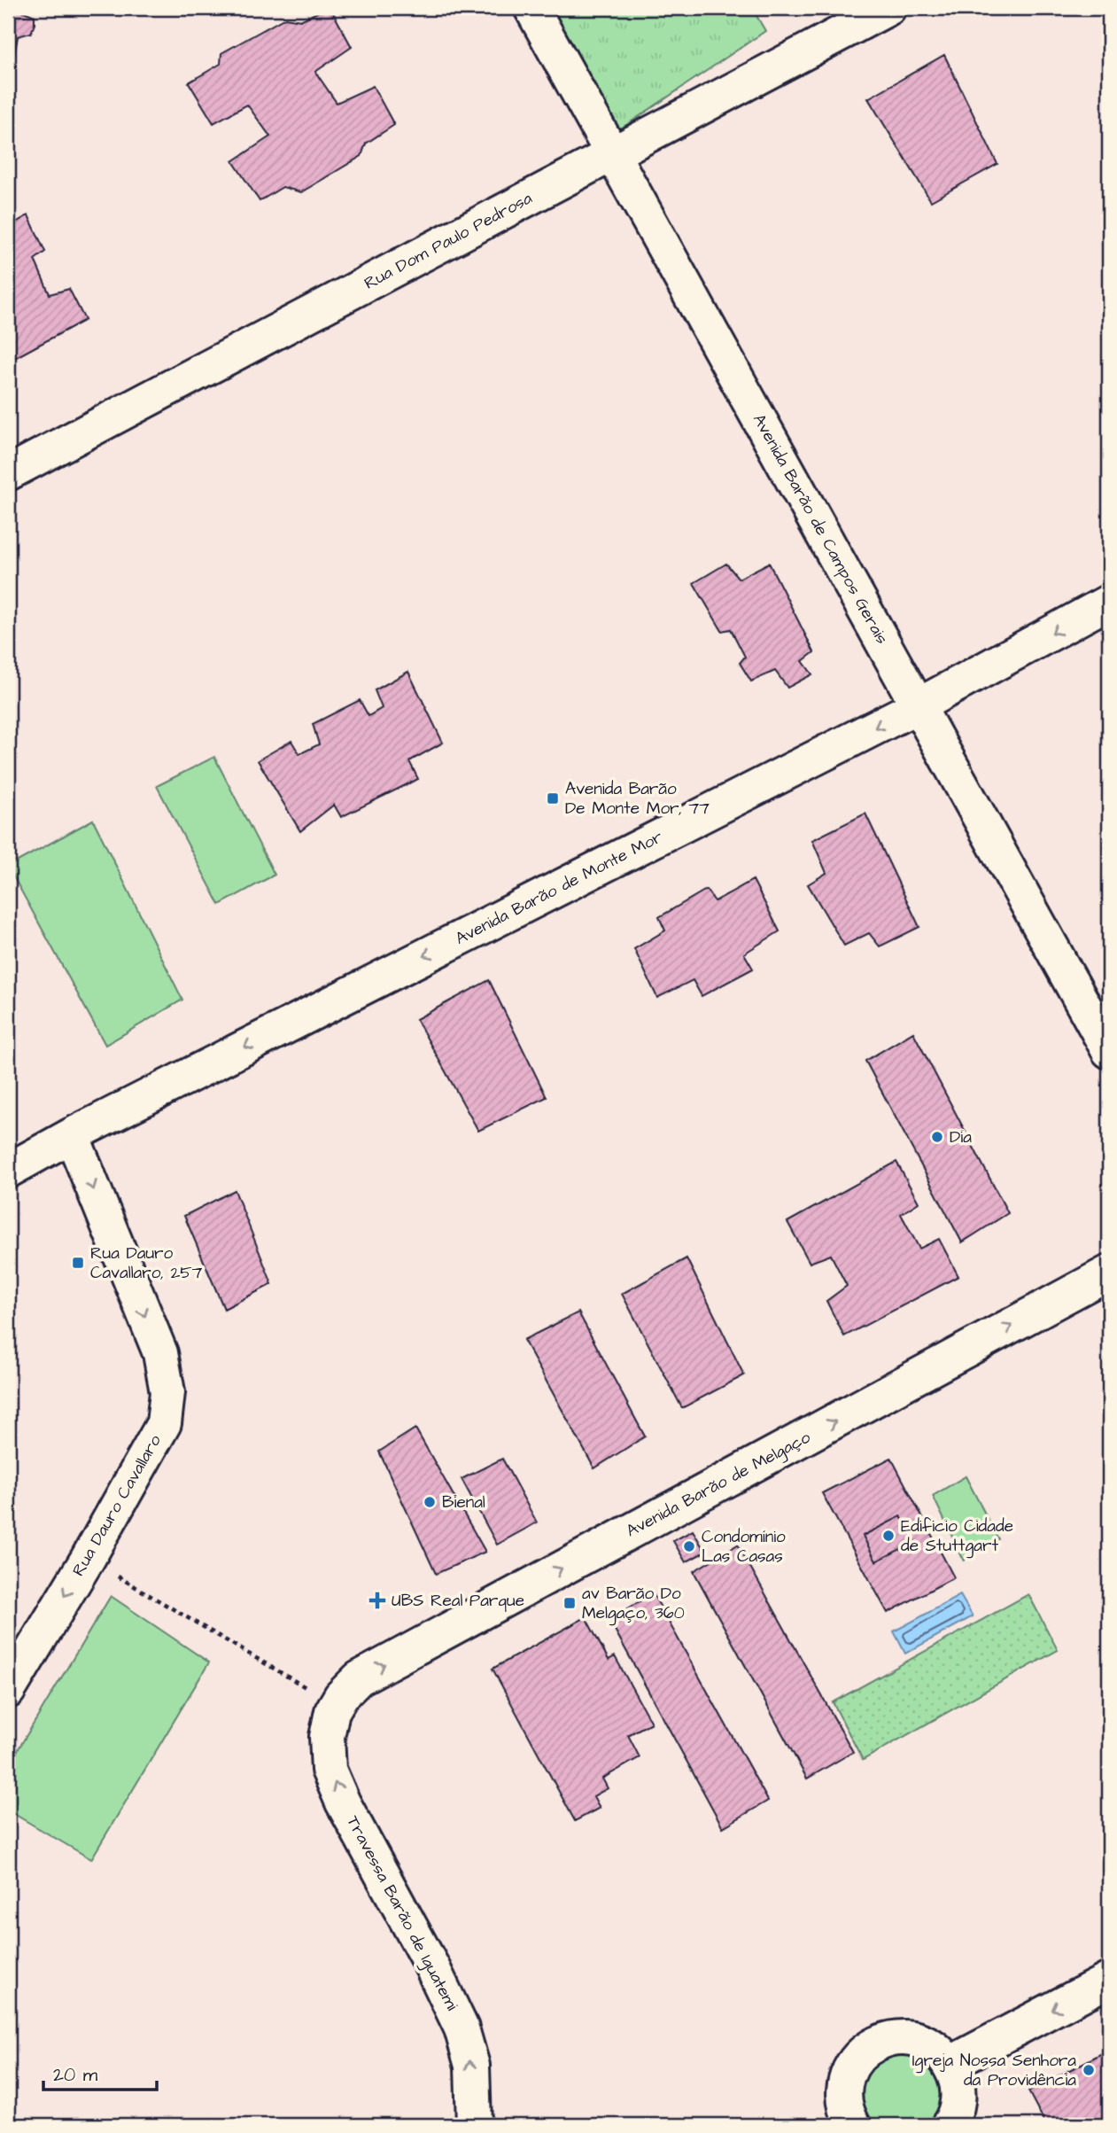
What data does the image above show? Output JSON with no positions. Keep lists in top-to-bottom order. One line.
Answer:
{"streets":{"street":["Rua Dom Paulo Pedrosa","Avenida Barão de Campos Gerais","Avenida Barão de Monte Mor","Avenida Barão de Melgaço","Rua Dauro Cavallaro","Travessa Barão de Iguatemi"]},"crossings":[["Rua Dom Paulo Pedrosa","Avenida Barão de Campos Gerais"],["Avenida Barão de Campos Gerais","Avenida Barão de Monte Mor"],["Avenida Barão de Monte Mor","Rua Dauro Cavallaro"],["Avenida Barão de Melgaço","Travessa Barão de Iguatemi"]],"one_way":["Avenida Barão de Monte Mor","Avenida Barão de Melgaço","Rua Dauro Cavallaro","Travessa Barão de Iguatemi"],"places":{"transit":["Avenida Barão De Monte Mor, 77","Rua Dauro Cavallaro, 257","av Barão Do Melgaço, 360"],"other":["Dia","Bienal","Edificio Cidade de Stuttgart","Condomínio Las Casas","Igreja Nossa Senhora da Providência"],"health":["UBS Real Parque"]},"scale_bar":"20 m"}
